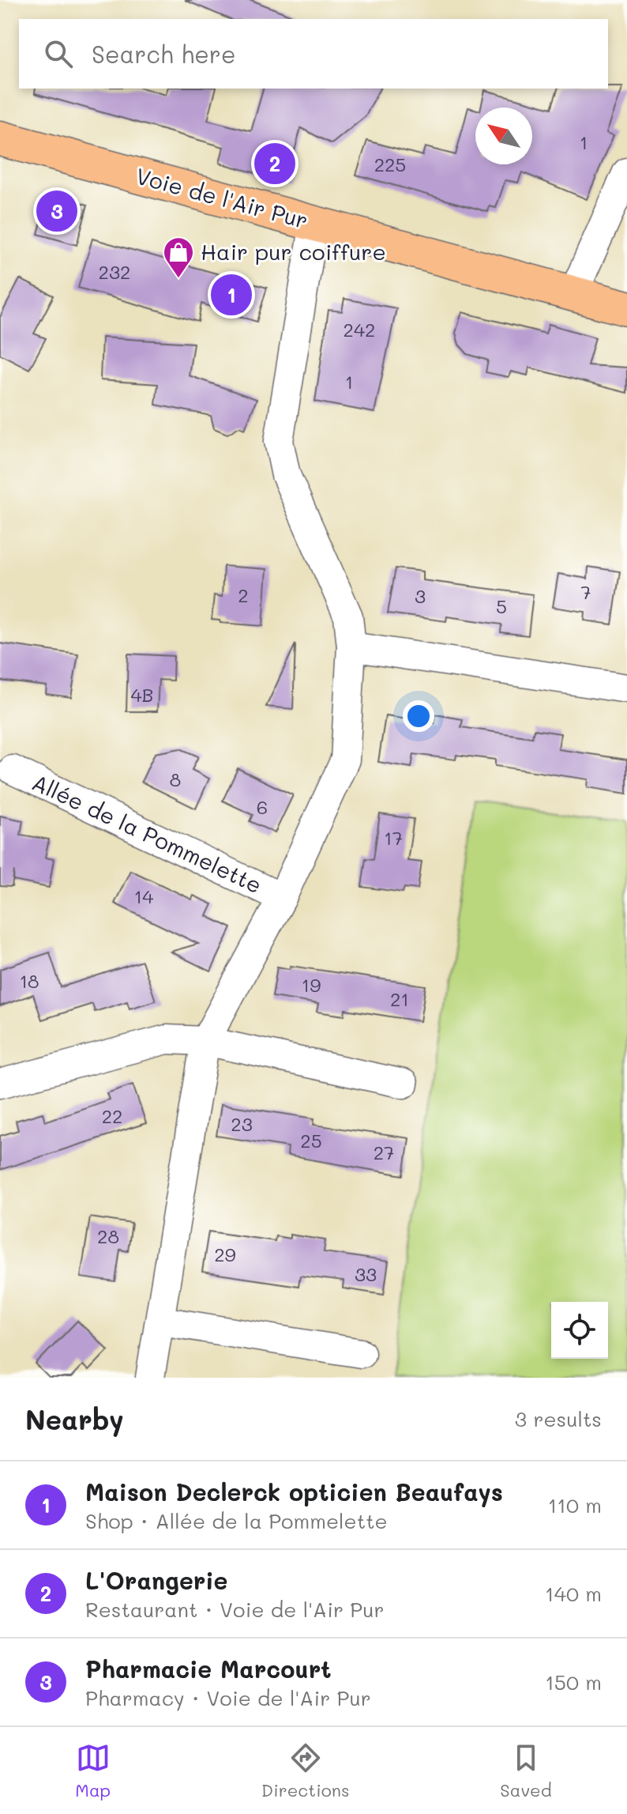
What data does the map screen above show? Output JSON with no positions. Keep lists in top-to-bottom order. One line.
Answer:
{"streets":{"main road":["Voie de l'Air Pur"],"street":["Allée de la Pommelette"]},"crossings":[["Voie de l'Air Pur","Allée de la Pommelette"]],"places":{"shop":["Hair pur coiffure"]},"house_numbers":["1","225","232","242","1","7","2","3","5","4B","8","6","17","14","18","19","21","22","23","25","27","28","29","33"],"north":"top left","page":{"search":"Search here","pins":["2","3","1"],"heading":["Nearby","3 results"],"list":[{"mark":"1","name":"Maison Declerck opticien Beaufays","note":"Shop · Allée de la Pommelette","value":"110 m"},{"mark":"2","name":"L'Orangerie","note":"Restaurant · Voie de l'Air Pur","value":"140 m"},{"mark":"3","name":"Pharmacie Marcourt","note":"Pharmacy · Voie de l'Air Pur","value":"150 m"}],"nav":["Map","Directions","Saved"]}}
